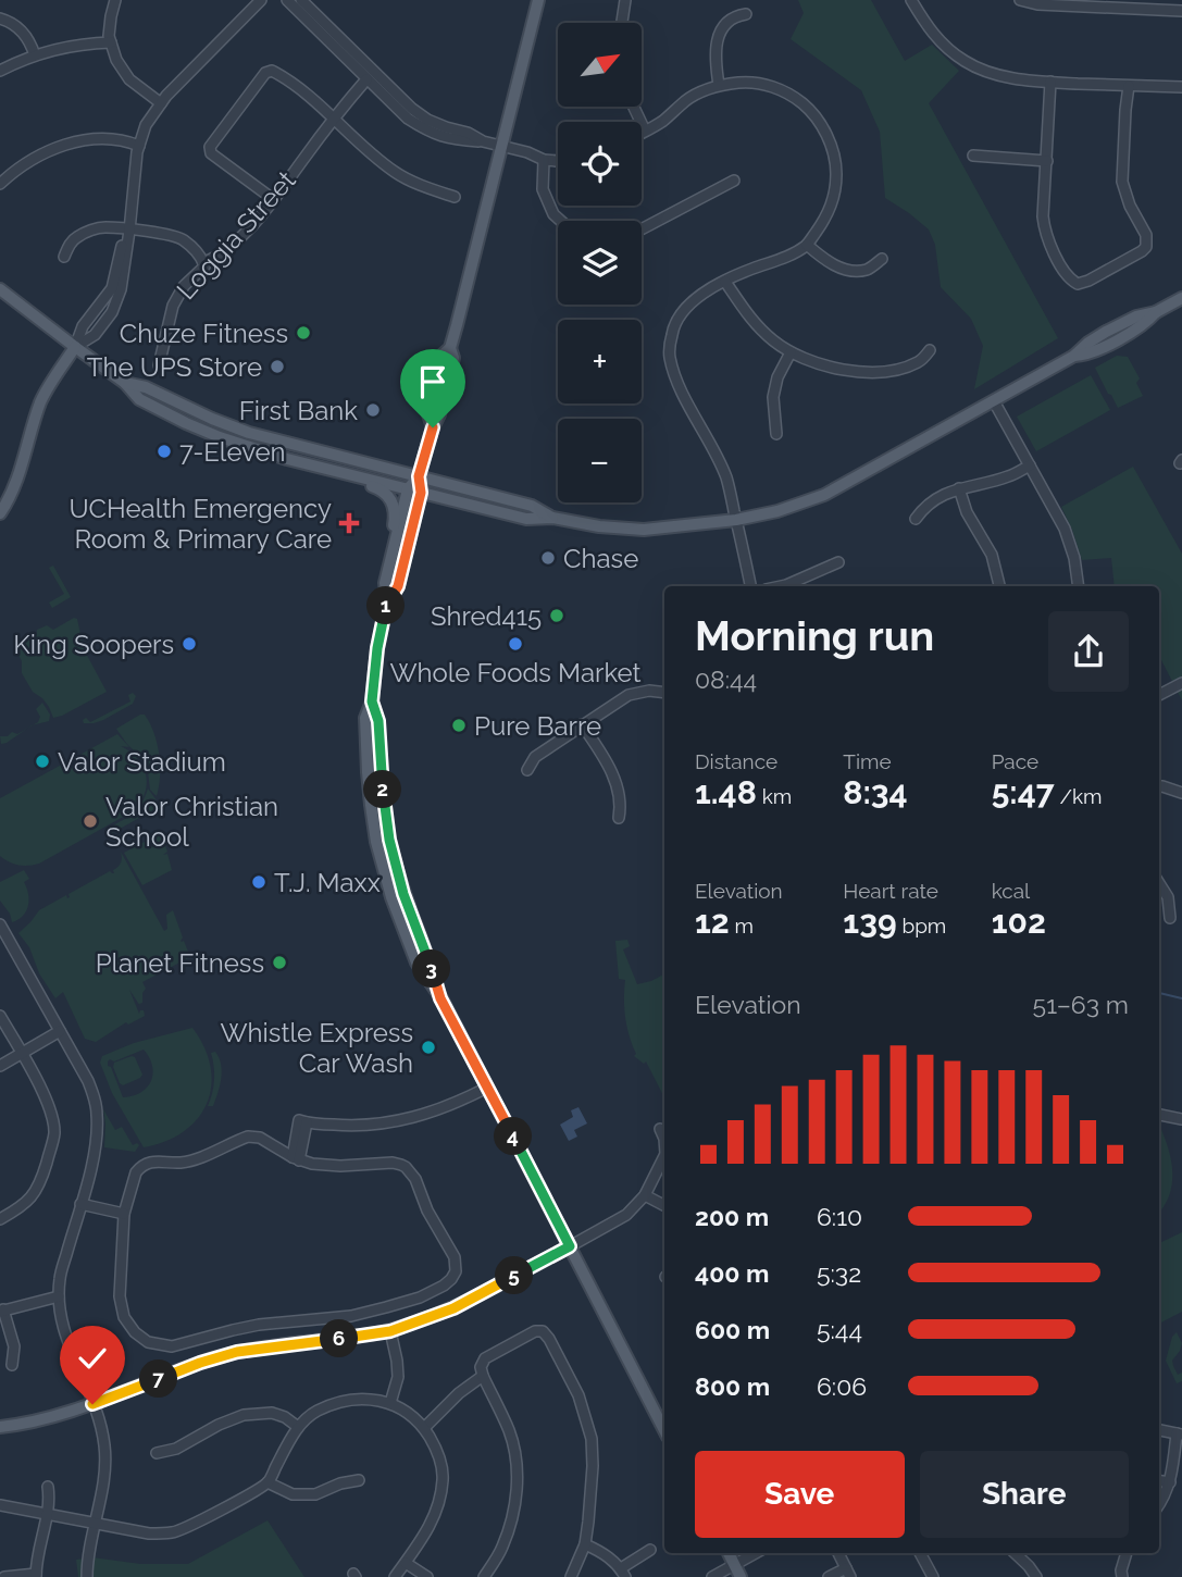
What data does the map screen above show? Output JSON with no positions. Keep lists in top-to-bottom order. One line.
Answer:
{"streets":{"street":["Loggia Street"]},"places":{"other":["Chuze Fitness","The UPS Store","First Bank","7-Eleven","Chase","Shred415","King Soopers","Whole Foods Market","Pure Barre","Valor Stadium","Valor Christian School","T.J. Maxx","Planet Fitness","Whistle Express Car Wash"],"health":["UCHealth Emergency Room & Primary Care"]},"north":"top right","page":{"map_buttons":["+","−"],"pins":["1","2","3","4","5","6","7"],"heading":["Morning run","08:44"],"stats":[["Distance","1.48 km"],["Time","8:34"],["Pace","5:47 /km"],["Elevation","12 m"],["Heart rate","139 bpm"],["kcal","102"]],"chart":["Elevation","51–63 m"],"list":[{"name":"200 m","note":"6:10"},{"name":"400 m","note":"5:32"},{"name":"600 m","note":"5:44"},{"name":"800 m","note":"6:06"}],"buttons":["Save","Share"]}}
